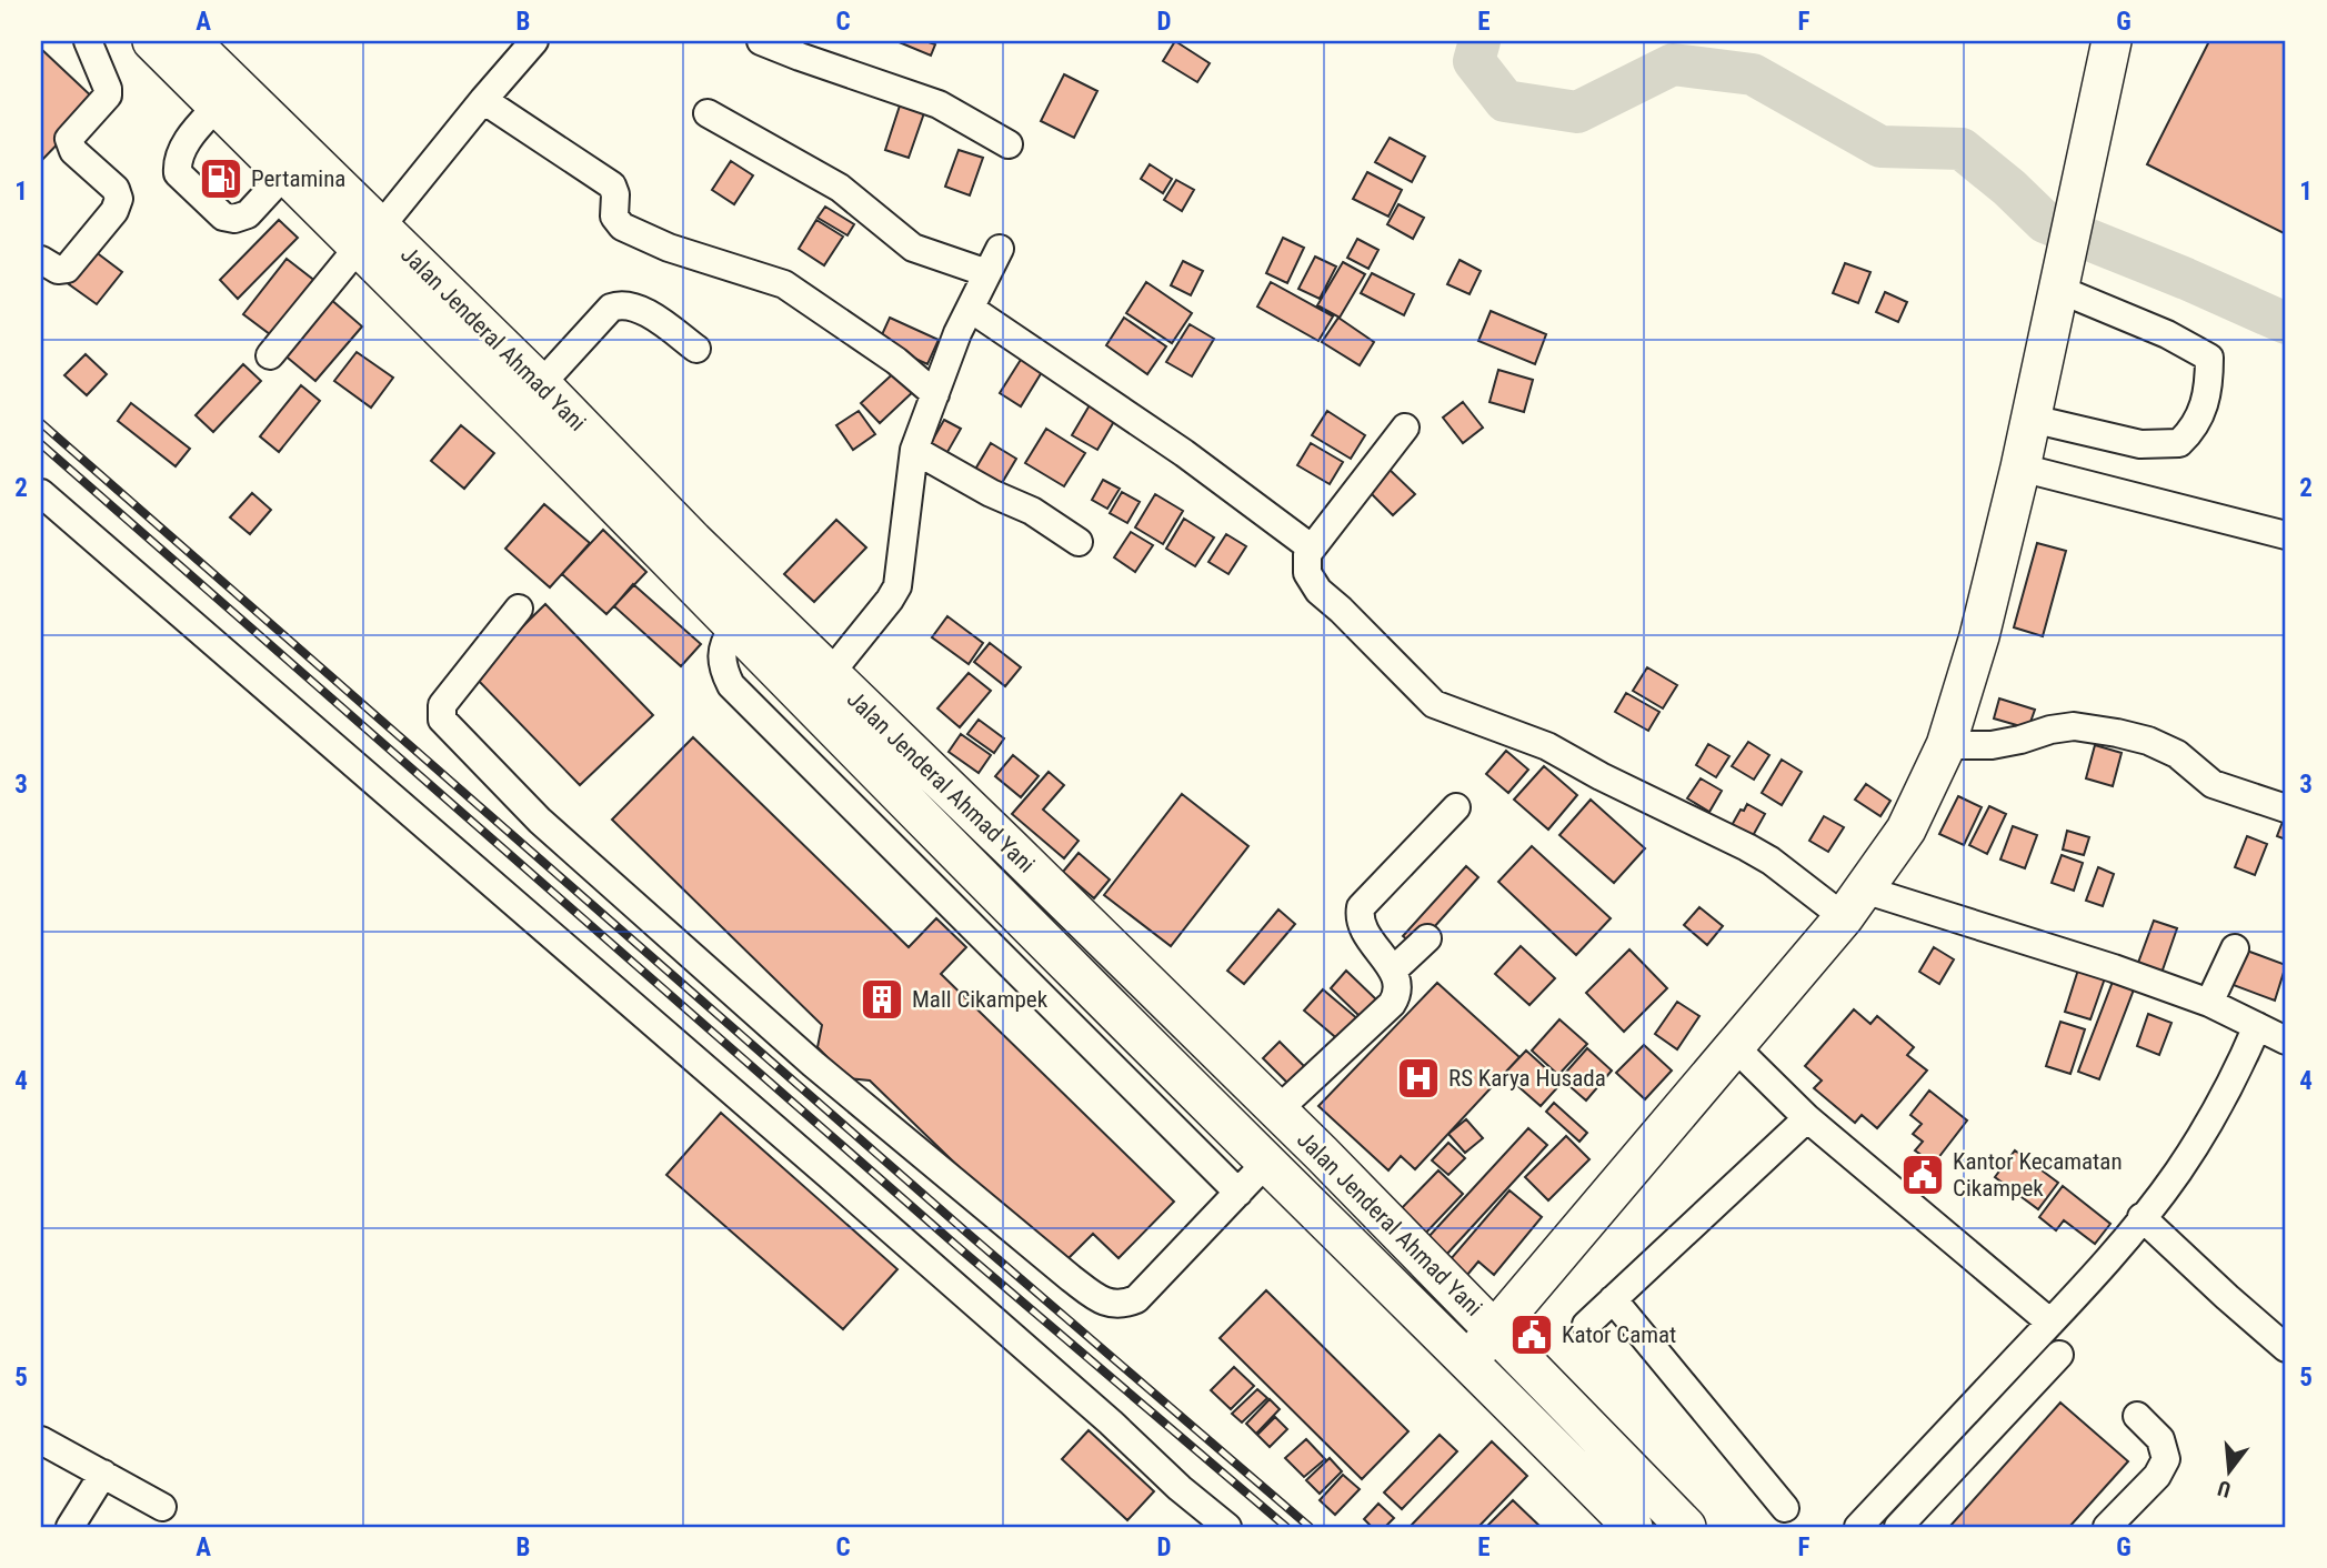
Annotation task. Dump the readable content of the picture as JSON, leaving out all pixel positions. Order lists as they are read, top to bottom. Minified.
{"streets":{"highway":["Jalan Jenderal Ahmad Yani"]},"places":{"fuel station":["Pertamina"],"building":["Mall Cikampek"],"hospital":["RS Karya Husada"],"public building":["Kantor Kecamatan Cikampek","Kator Camat"]},"north":"bottom","grid":{"columns":["A","B","C","D","E","F","G"],"rows":["1","2","3","4","5"]}}
